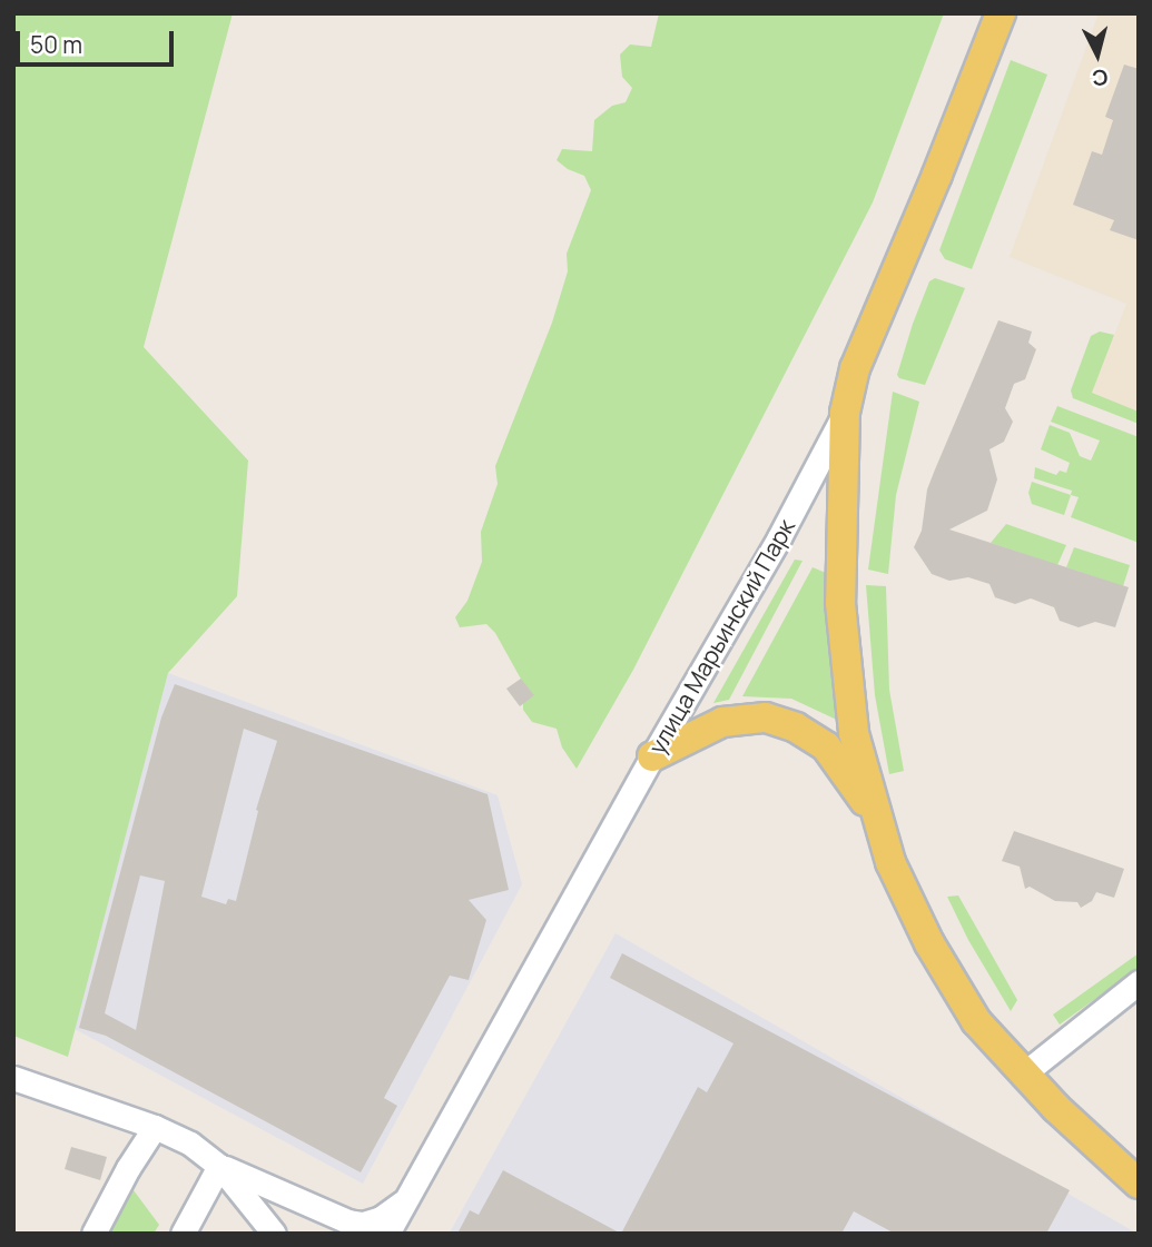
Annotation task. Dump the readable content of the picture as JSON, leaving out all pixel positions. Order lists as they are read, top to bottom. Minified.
{"streets":{"main road":["улица Марьинский Парк"]},"scale_bar":"50 m","north":"bottom"}
